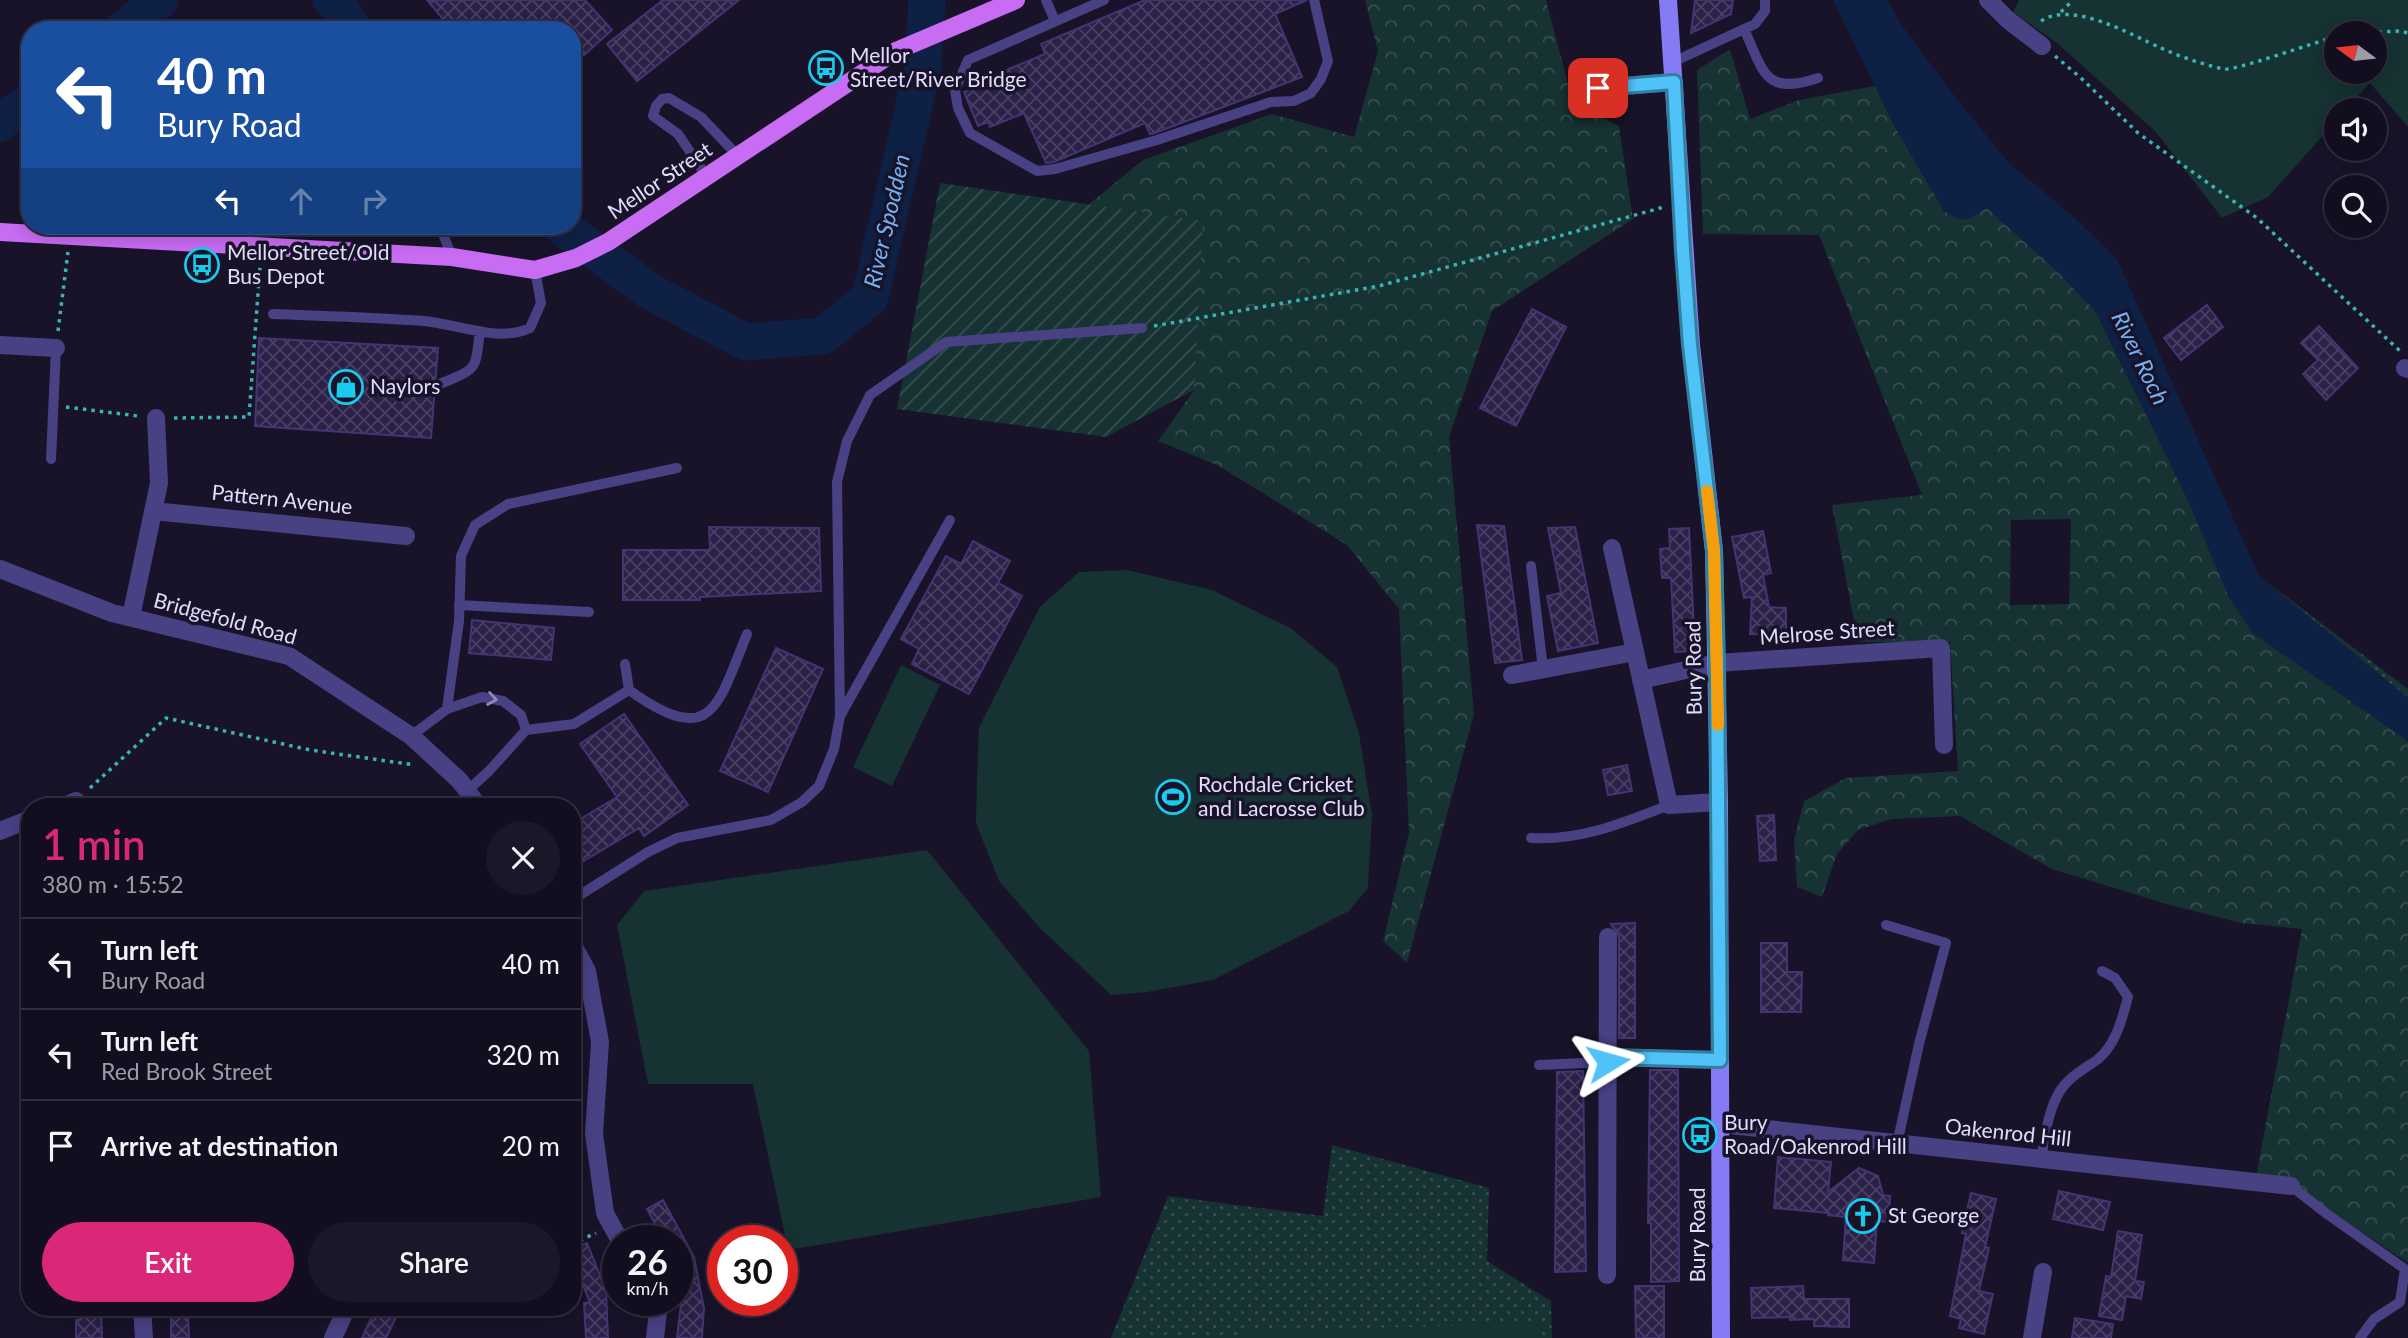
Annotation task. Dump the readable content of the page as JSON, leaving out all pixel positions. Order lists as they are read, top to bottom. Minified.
{"streets":{"main road":["Mellor Street","Bury Road"],"street":["Pattern Avenue","Bridgefold Road","Melrose Street","Oakenrod Hill"]},"crossings":[["Melrose Street","Bury Road"],["Bury Road","Oakenrod Hill"]],"water":["River Spodden","River Roch"],"places":{"bus stop":["Mellor Street/River Bridge","Mellor Street/Old Bus Depot","Bury Road/Oakenrod Hill"],"shop":["Naylors"],"sports":["Rochdale Cricket and Lacrosse Club"],"church":["St George"]},"north":"left","page":{"turn":["40 m","Bury Road"],"heading":["1 min","380 m · 15:52"],"list":[{"name":"Turn left","note":"Bury Road","value":"40 m"},{"name":"Turn left","note":"Red Brook Street","value":"320 m"},{"name":"Arrive at destination","value":"20 m"}],"buttons":["Exit","Share"],"speed":"26 km/h","limit":"30"}}
